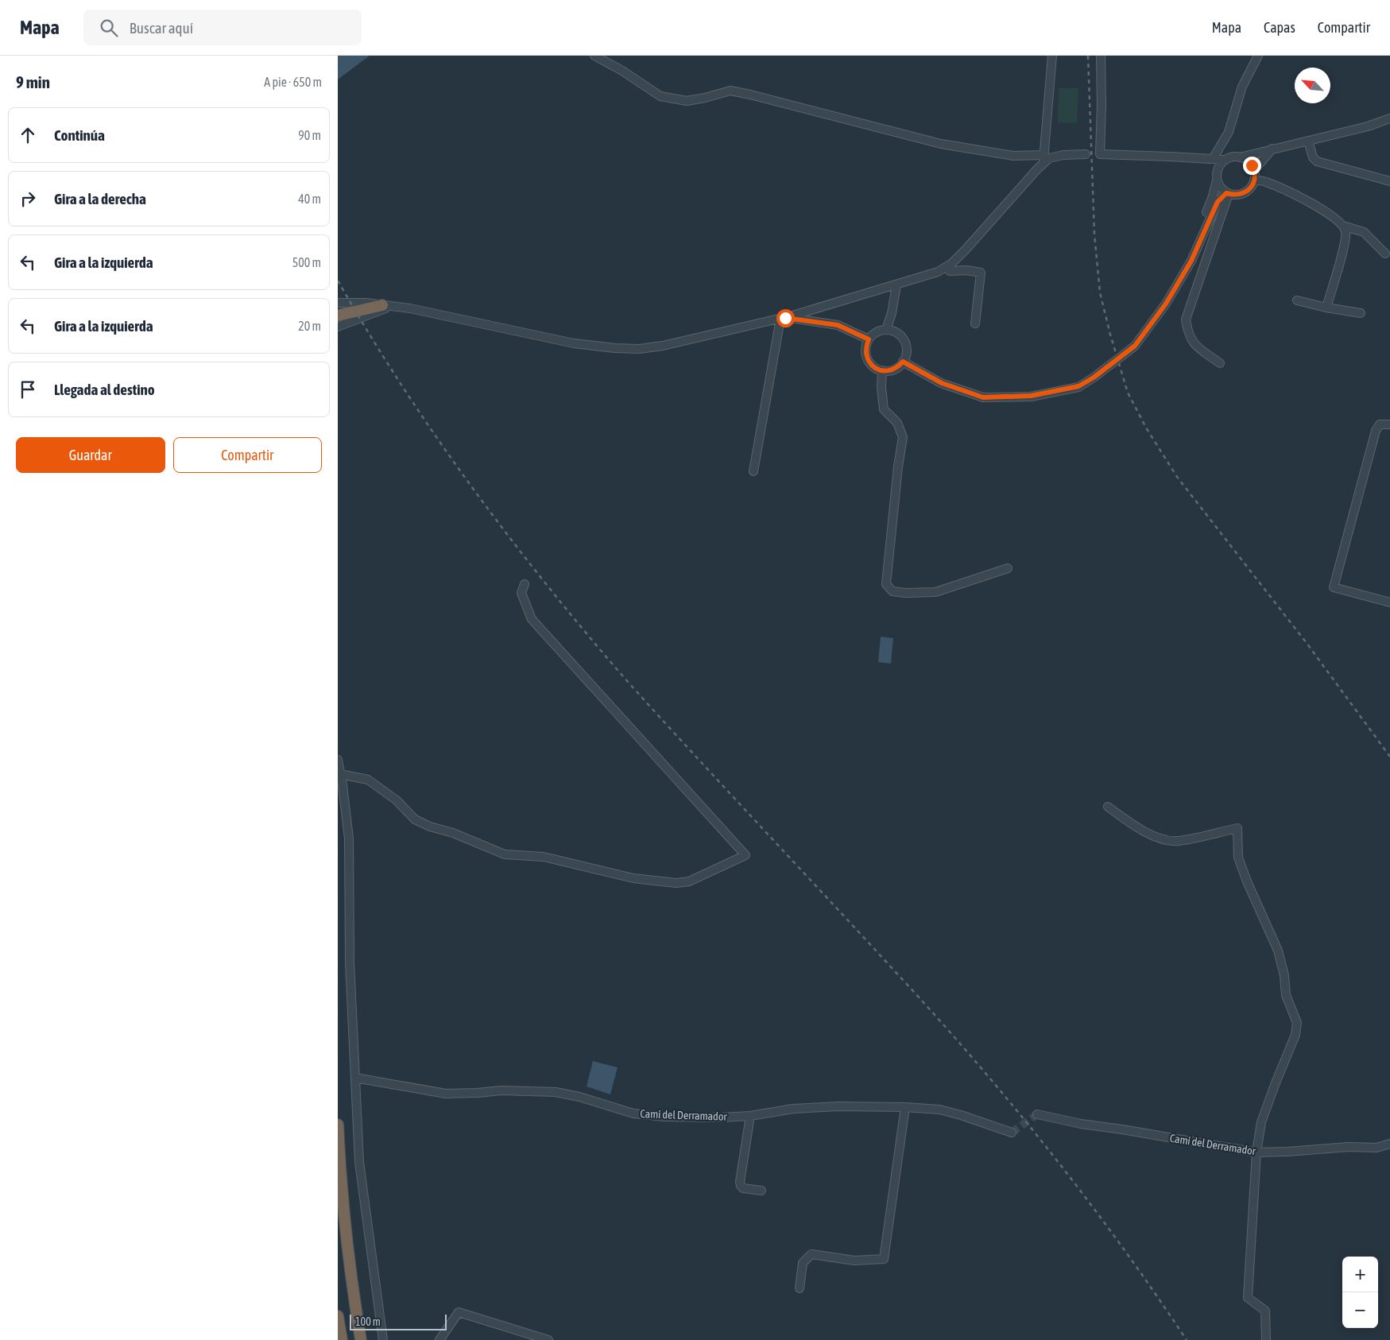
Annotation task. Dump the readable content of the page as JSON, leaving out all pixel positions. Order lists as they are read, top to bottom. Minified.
{"streets":{"street":["Camí del Derramador"]},"scale_bar":"100 m","north":"top left","page":{"header":"Mapa","search":"Buscar aquí","nav":["Mapa","Capas","Compartir"],"heading":["9 min","A pie · 650 m"],"list":[["Continúa","90 m"],["Gira a la derecha","40 m"],["Gira a la izquierda","500 m"],["Gira a la izquierda","20 m"],"Llegada al destino"],"buttons":["Guardar","Compartir"],"map_buttons":["+","−"],"scale":"100 m"}}
